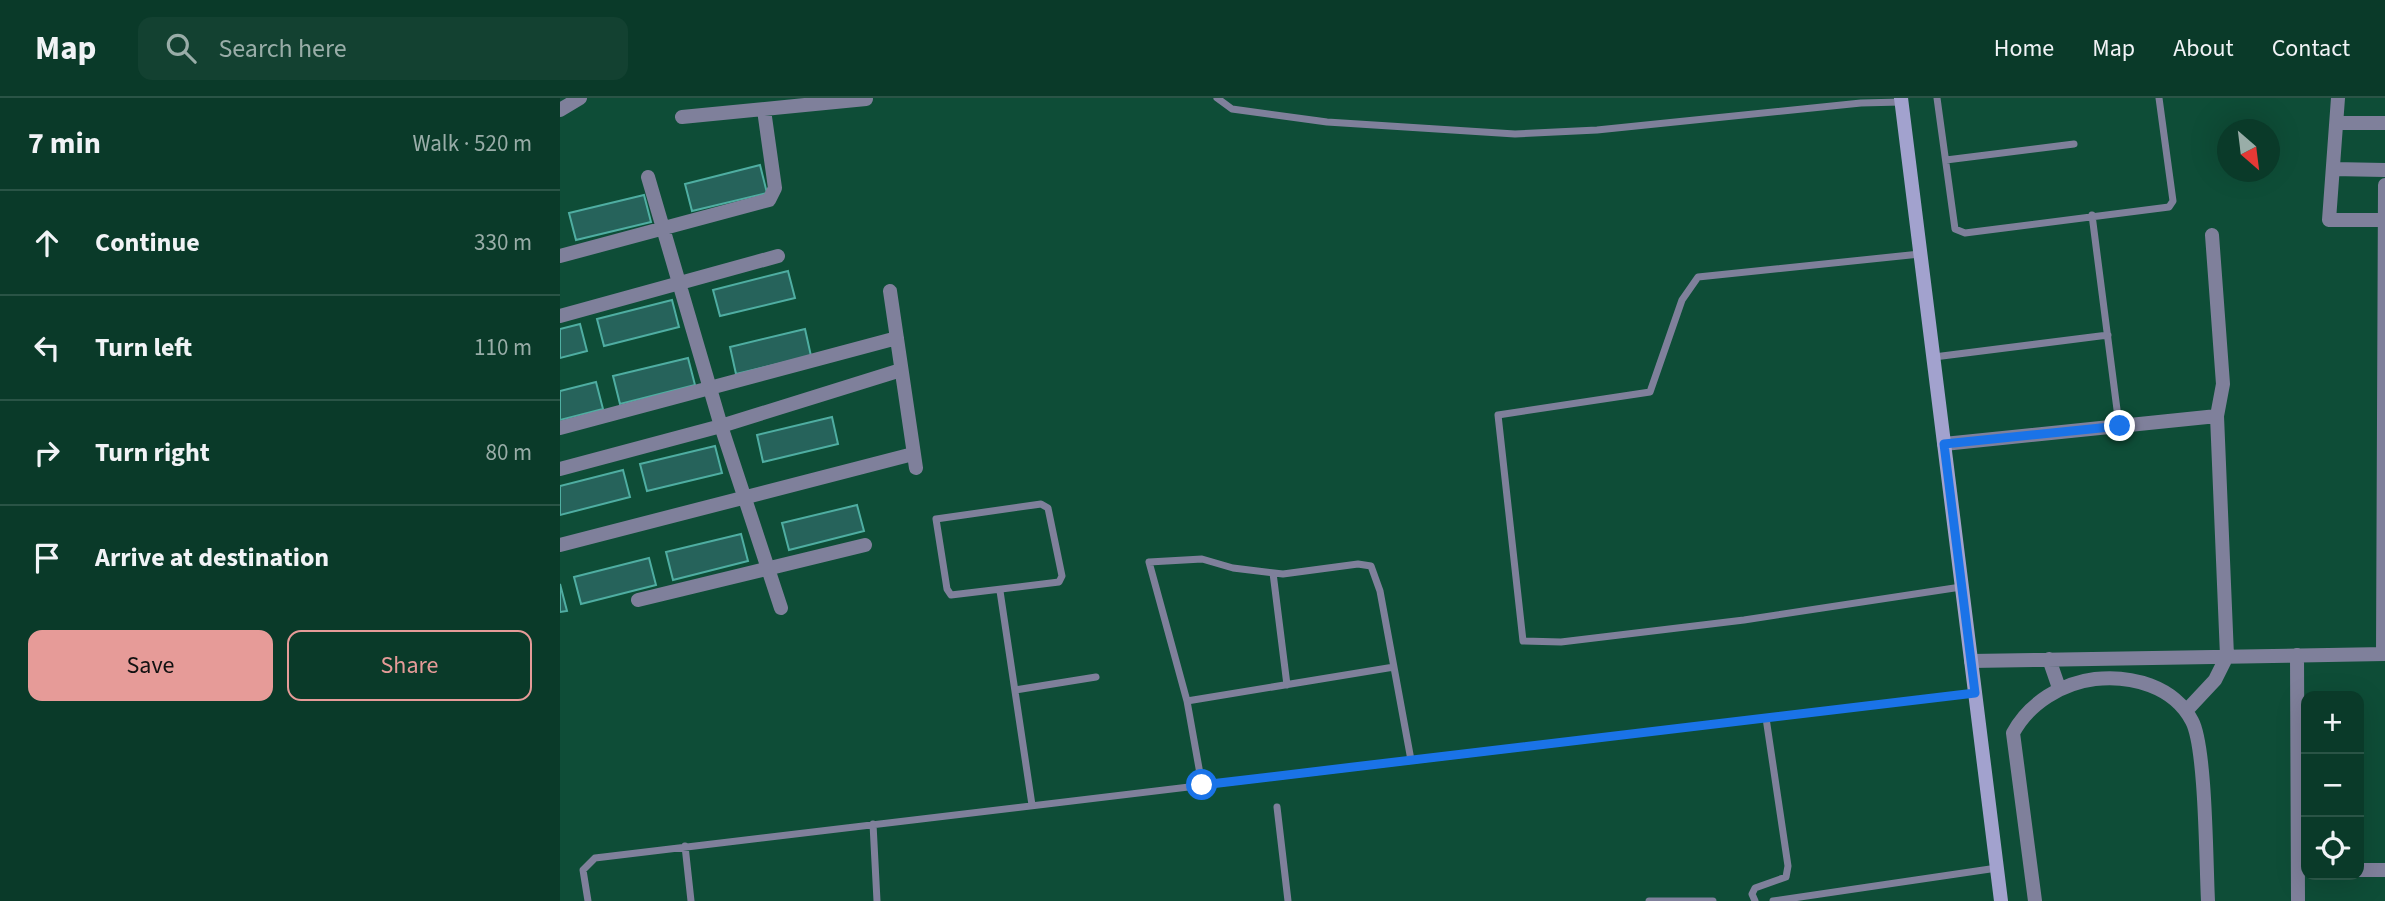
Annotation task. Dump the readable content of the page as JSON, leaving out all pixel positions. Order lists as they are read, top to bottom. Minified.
{"north":"bottom right","page":{"header":"Map","search":"Search here","nav":["Home","Map","About","Contact"],"heading":["7 min","Walk · 520 m"],"list":[["Continue","330 m"],["Turn left","110 m"],["Turn right","80 m"],"Arrive at destination"],"buttons":["Save","Share"],"map_buttons":["+","−"]}}
